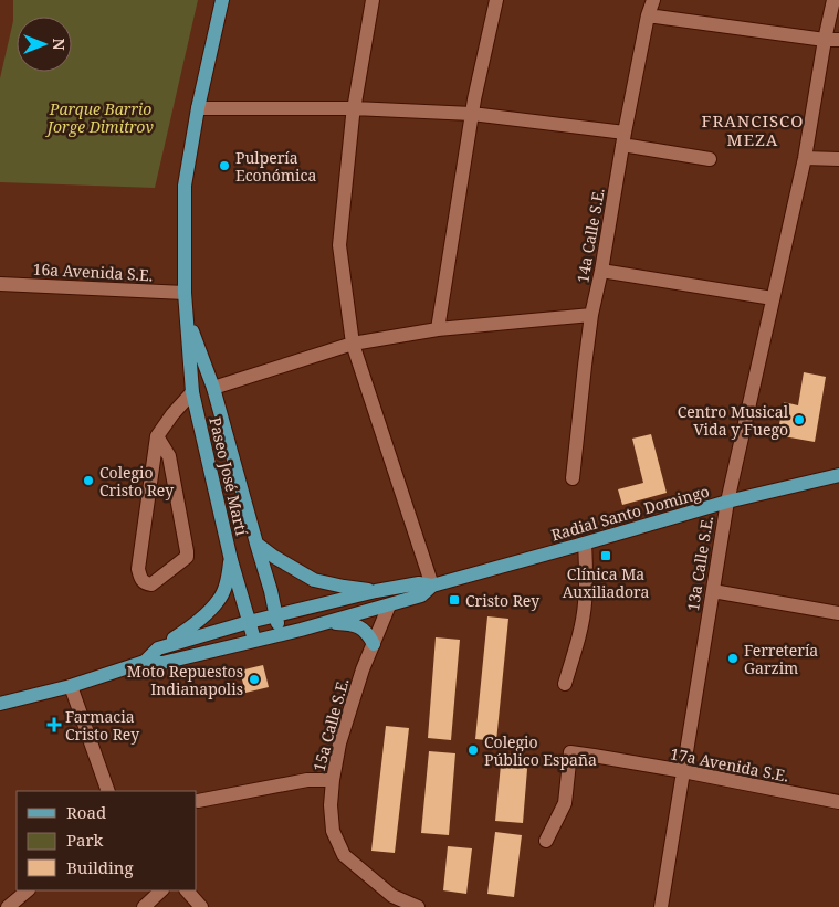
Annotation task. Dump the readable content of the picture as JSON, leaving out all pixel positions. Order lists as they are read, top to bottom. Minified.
{"streets":{"main road":["Paseo José Martí","Radial Santo Domingo"],"street":["14a Calle S.E.","16a Avenida S.E.","13a Calle S.E.","15a Calle S.E.","17a Avenida S.E."]},"crossings":[["16a Avenida S.E.","Paseo José Martí"],["Paseo José Martí","Radial Santo Domingo"],["Radial Santo Domingo","13a Calle S.E."],["Radial Santo Domingo","15a Calle S.E."],["13a Calle S.E.","17a Avenida S.E."]],"districts":["FRANCISCO MEZA"],"parks":["Parque Barrio Jorge Dimitrov"],"places":{"other":["Pulpería Económica","Centro Musical Vida y Fuego","Colegio Cristo Rey","Ferretería Garzim","Moto Repuestos Indianapolis","Colegio Público España"],"transit":["Clínica Ma Auxiliadora","Cristo Rey"],"health":["Farmacia Cristo Rey"]},"legend":["Road","Park","Building"],"north":"right"}
